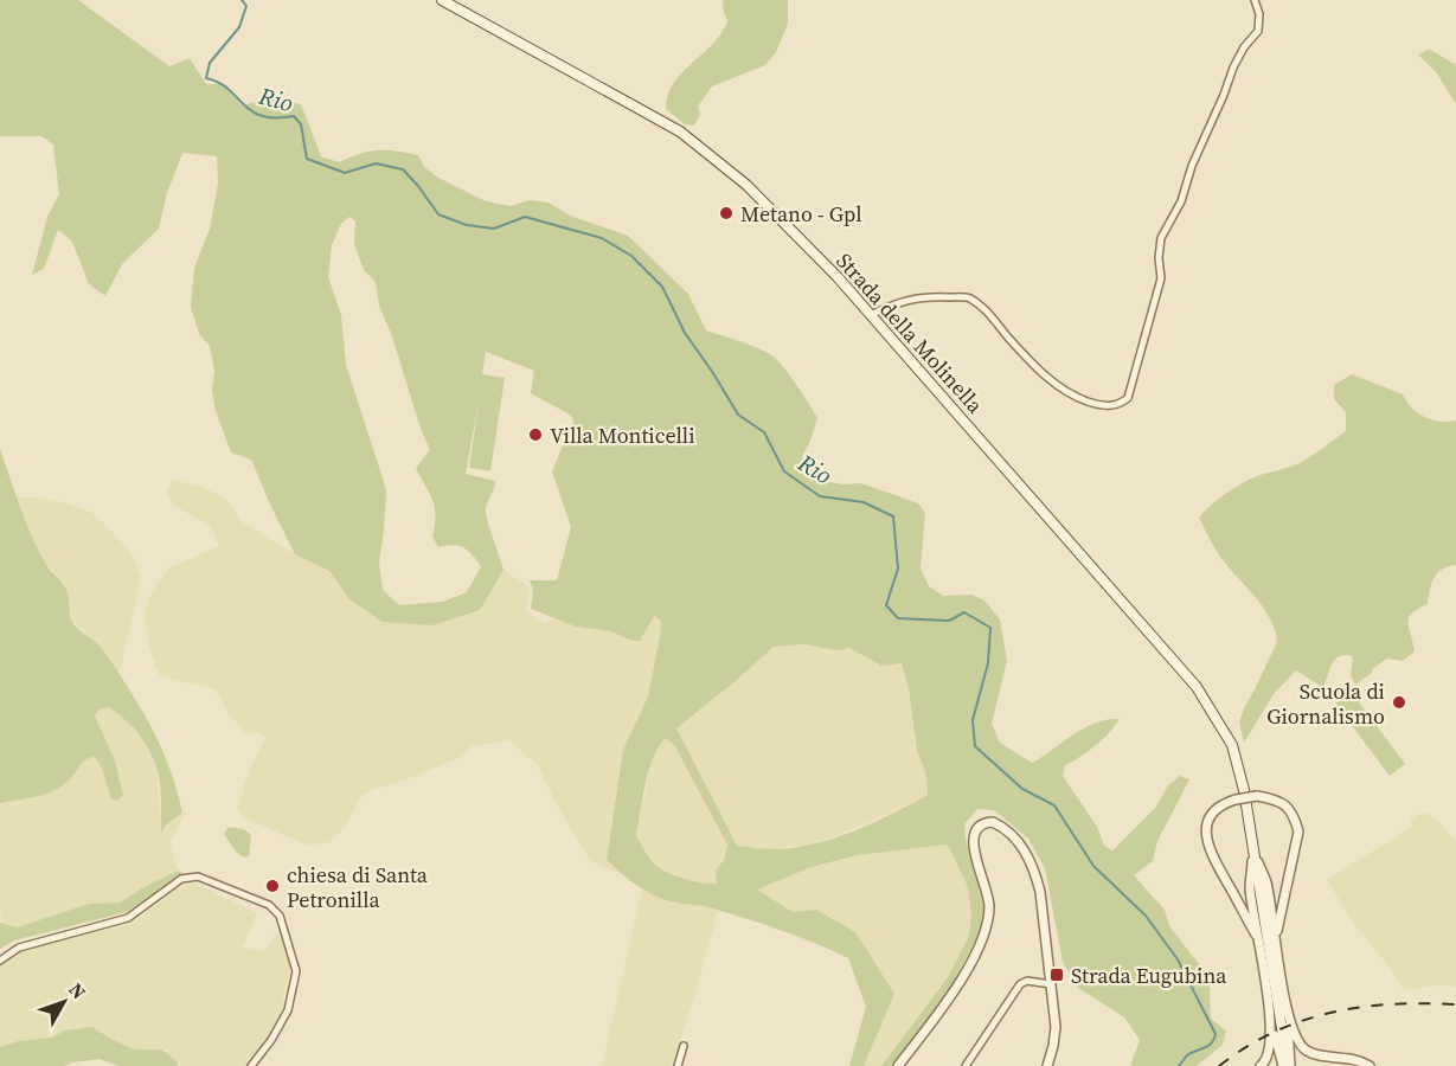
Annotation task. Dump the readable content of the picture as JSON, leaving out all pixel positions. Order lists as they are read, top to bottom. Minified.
{"streets":{"main road":["Strada della Molinella"]},"water":["Rio"],"places":{"other":["Metano - Gpl","Villa Monticelli","Scuola di Giornalismo","chiesa di Santa Petronilla"],"transit":["Strada Eugubina"]},"north":"top right"}
